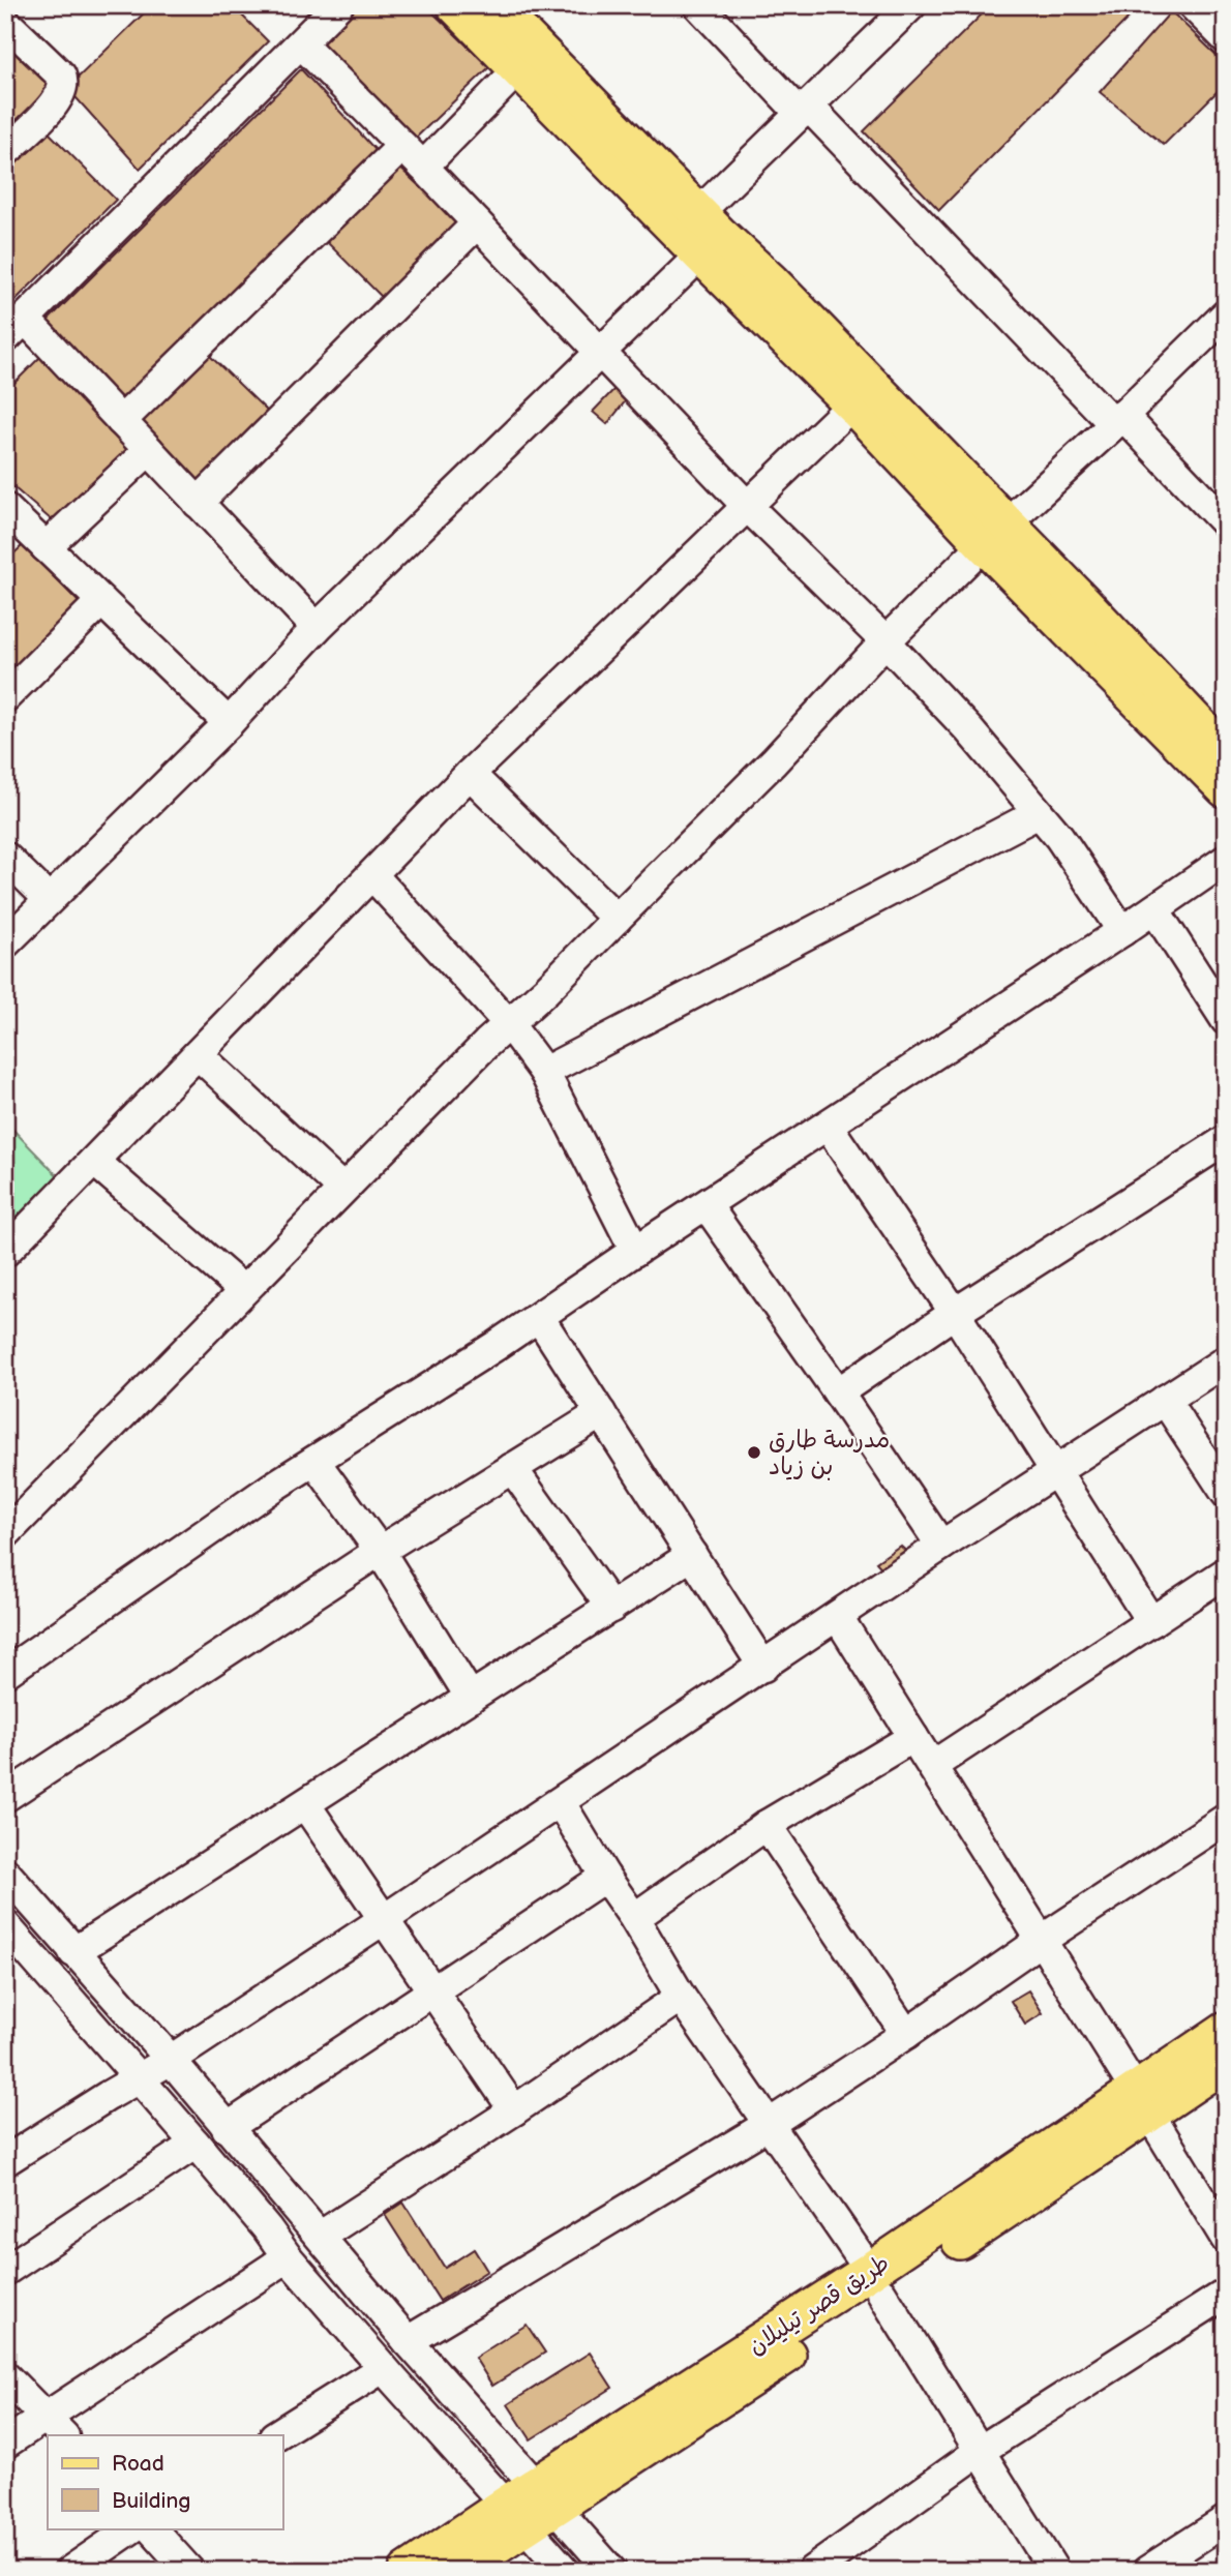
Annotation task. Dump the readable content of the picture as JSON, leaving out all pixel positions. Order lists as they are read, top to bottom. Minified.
{"streets":{"main road":["طريق قصر تيليلان"]},"places":["مدرسة طارق بن زياد"],"legend":["Road","Building"]}
